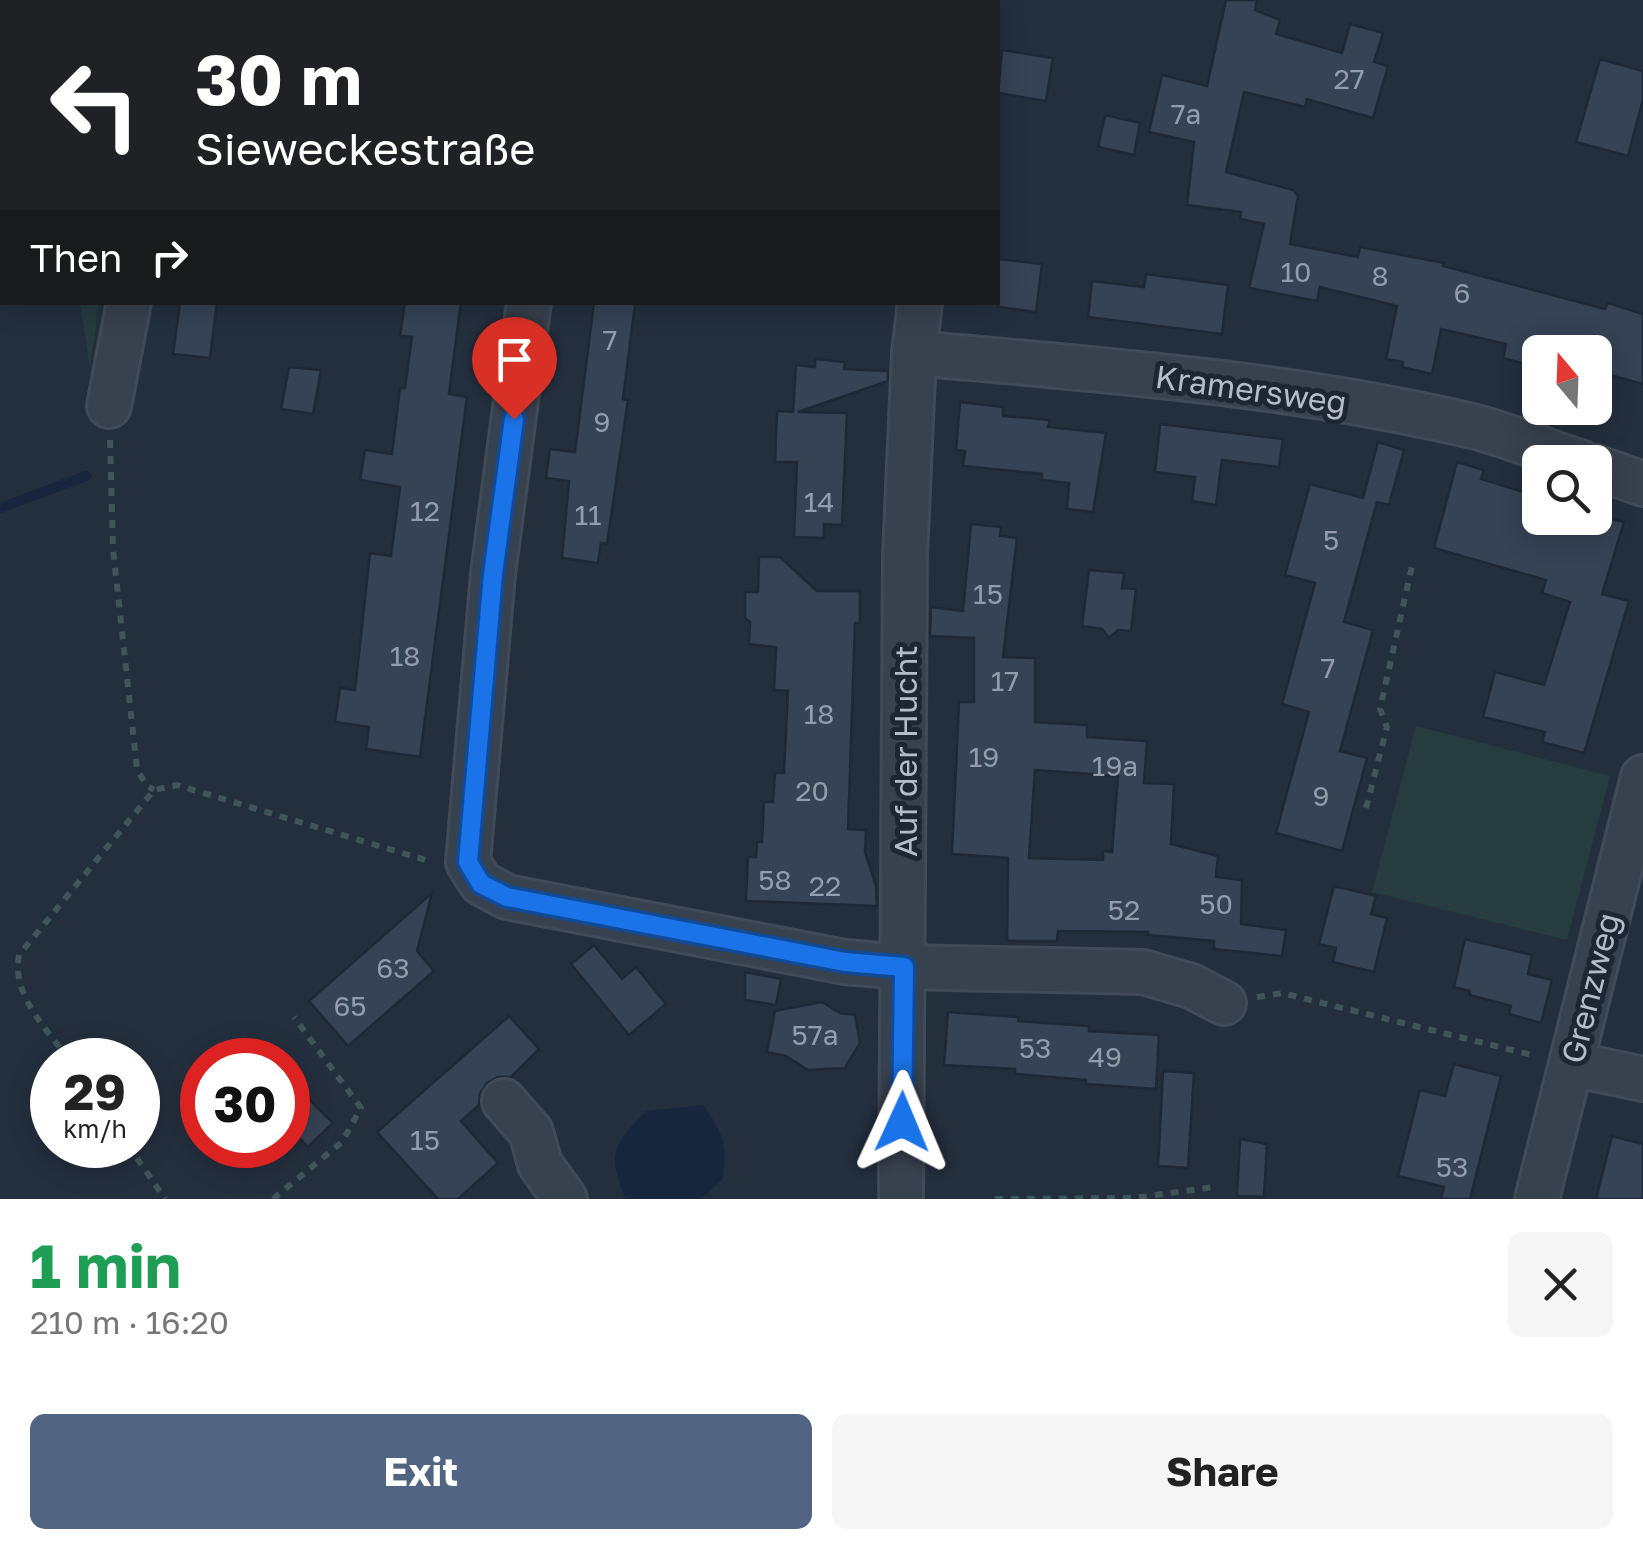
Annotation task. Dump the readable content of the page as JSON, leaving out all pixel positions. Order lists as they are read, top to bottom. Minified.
{"streets":{"street":["Kramersweg","Auf der Hucht","Grenzweg"]},"crossings":[["Kramersweg","Auf der Hucht"]],"house_numbers":["27","7a","10","8","6","7","9","14","12","11","5","15","18","7","17","18","19","19a","20","9","58","22","50","52","63","65","57a","53","49","15","53"],"north":"top","page":{"turn":["30 m","Sieweckestraße"],"then":"Then","speed":"29 km/h","limit":"30","heading":["1 min","210 m · 16:20"],"buttons":["Exit","Share"]}}
